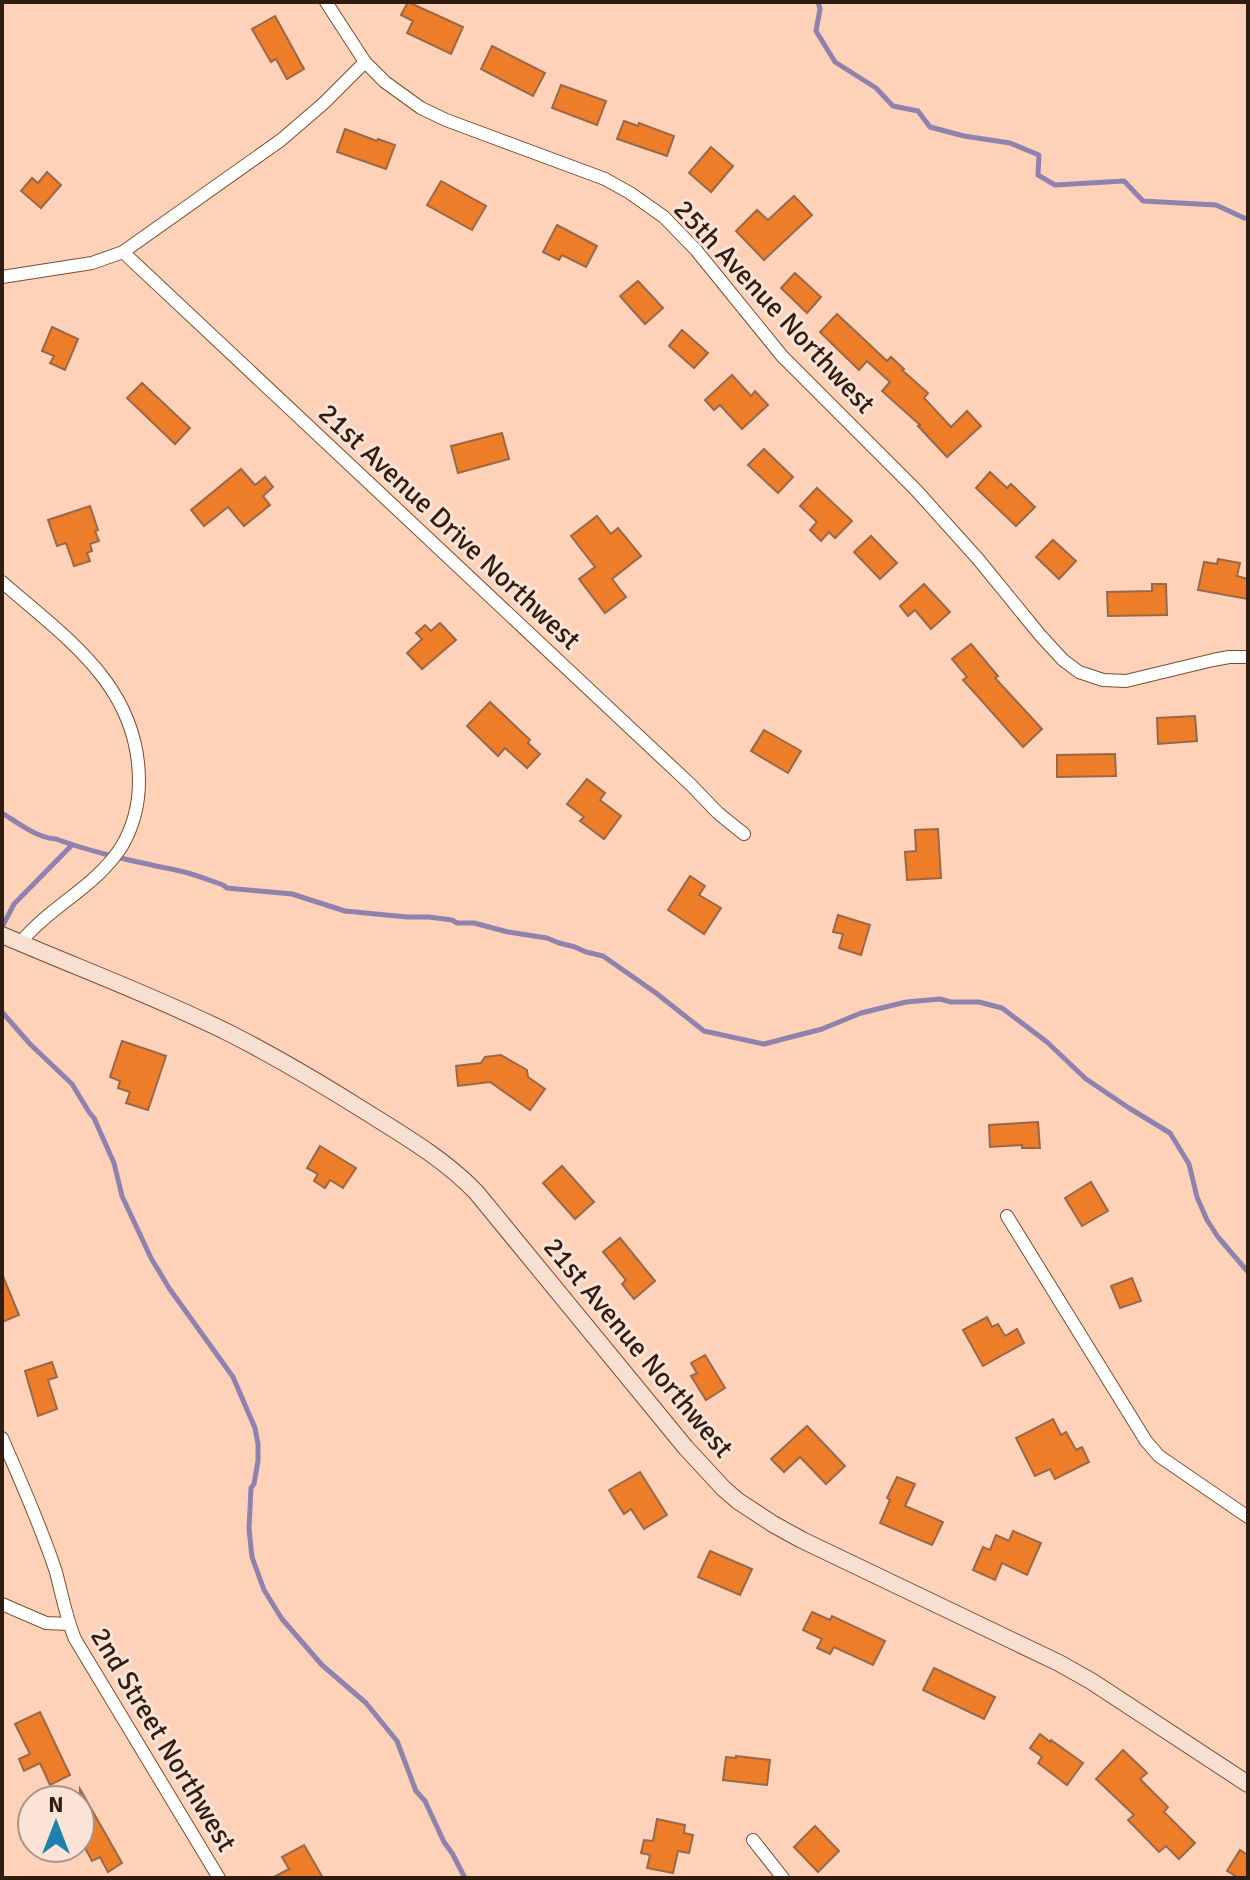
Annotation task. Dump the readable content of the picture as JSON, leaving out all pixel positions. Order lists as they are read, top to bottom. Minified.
{"streets":{"street":["25th Avenue Northwest","21st Avenue Drive Northwest","21st Avenue Northwest","2nd Street Northwest"]},"north":"top"}
